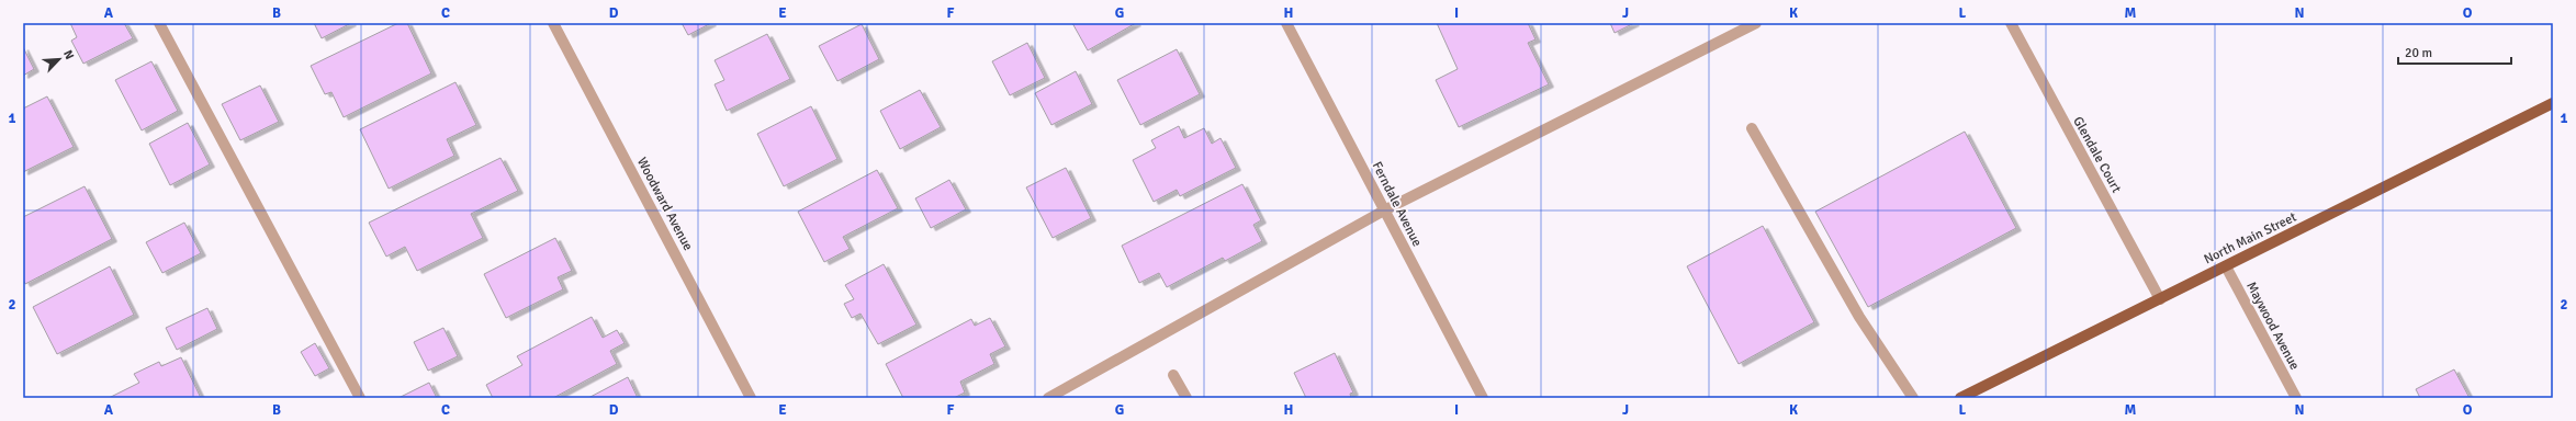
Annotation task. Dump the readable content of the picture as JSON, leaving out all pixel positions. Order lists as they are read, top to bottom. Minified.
{"streets":{"main road":["North Main Street"],"street":["Glendale Court","Woodward Avenue","Ferndale Avenue","Maywood Avenue"]},"crossings":[["Glendale Court","North Main Street"],["North Main Street","Maywood Avenue"]],"scale_bar":"20 m","north":"top right","grid":{"columns":["A","B","C","D","E","F","G","H","I","J","K","L","M","N","O"],"rows":["1","2"]}}
